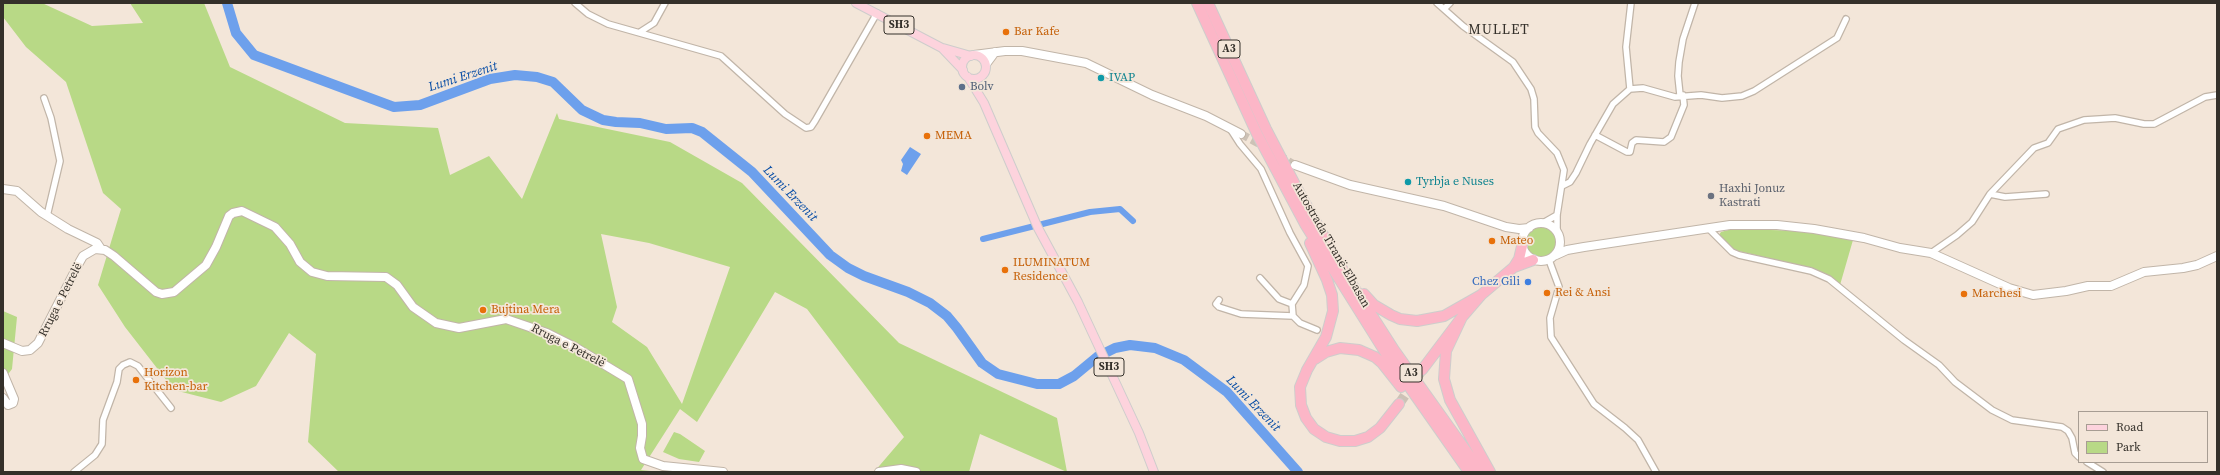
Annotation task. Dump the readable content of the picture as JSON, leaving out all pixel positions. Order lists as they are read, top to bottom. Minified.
{"streets":{"highway":["A3","Autostrada Tiranë-Elbasan"],"main road":["SH3","Rruga e Petrelë"]},"crossings":[["A3","Autostrada Tiranë-Elbasan"]],"districts":["MULLET"],"water":["Lumi Erzenit"],"places":["Bar Kafe","IVAP","Bolv","MEMA","Tyrbja e Nuses","Haxhi Jonuz Kastrati","Mateo","ILUMINATUM Residence","Chez Gili","Rei & Ansi","Marchesi","Bujtina Mera","Horizon Kitchen-bar"],"legend":["Road","Park"]}
